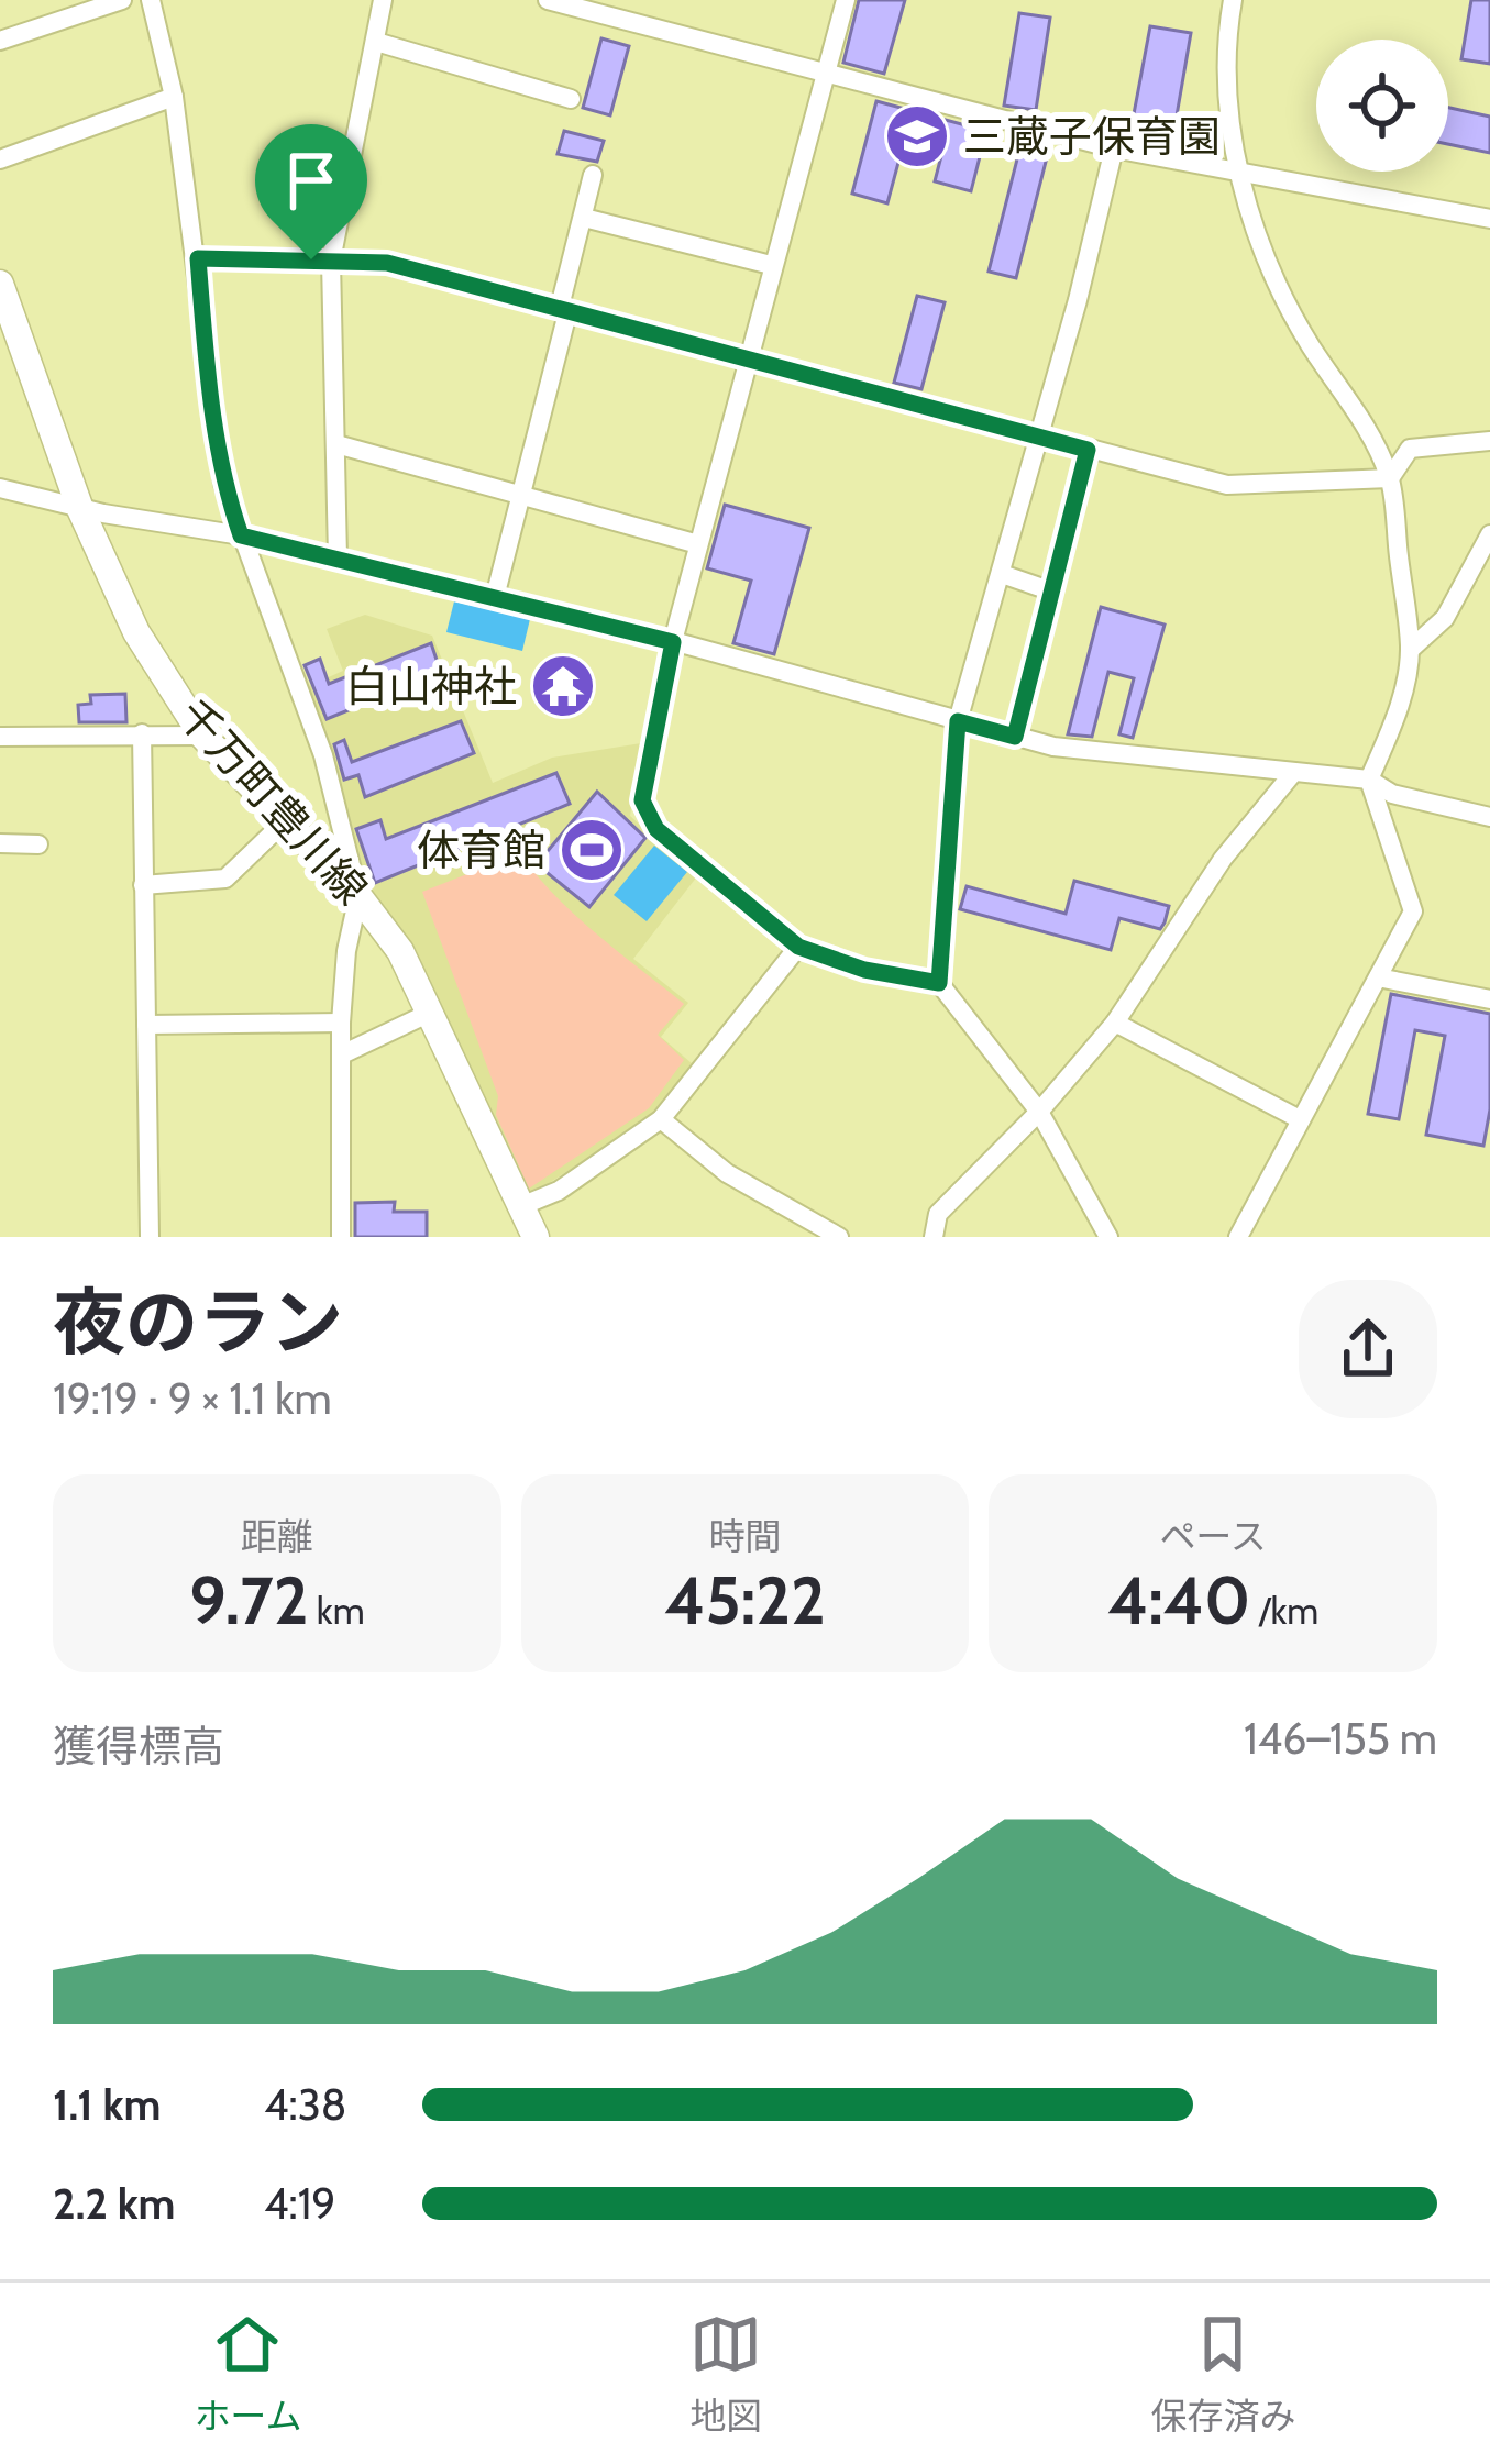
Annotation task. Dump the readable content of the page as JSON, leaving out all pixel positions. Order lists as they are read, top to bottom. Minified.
{"streets":{"main road":["千万町豊川線"]},"places":{"school or university":["三蔵子保育園"],"temple":["白山神社"],"sports":["体育館"]},"page":{"heading":["夜のラン","19:19 · 9 × 1.1 km"],"stats":[["距離","9.72 km"],["時間","45:22"],["ペース","4:40 /km"]],"chart":["獲得標高","146–155 m"],"list":[{"name":"1.1 km","note":"4:38"},{"name":"2.2 km","note":"4:19"}],"tabs":["ホーム","地図","保存済み"]}}
